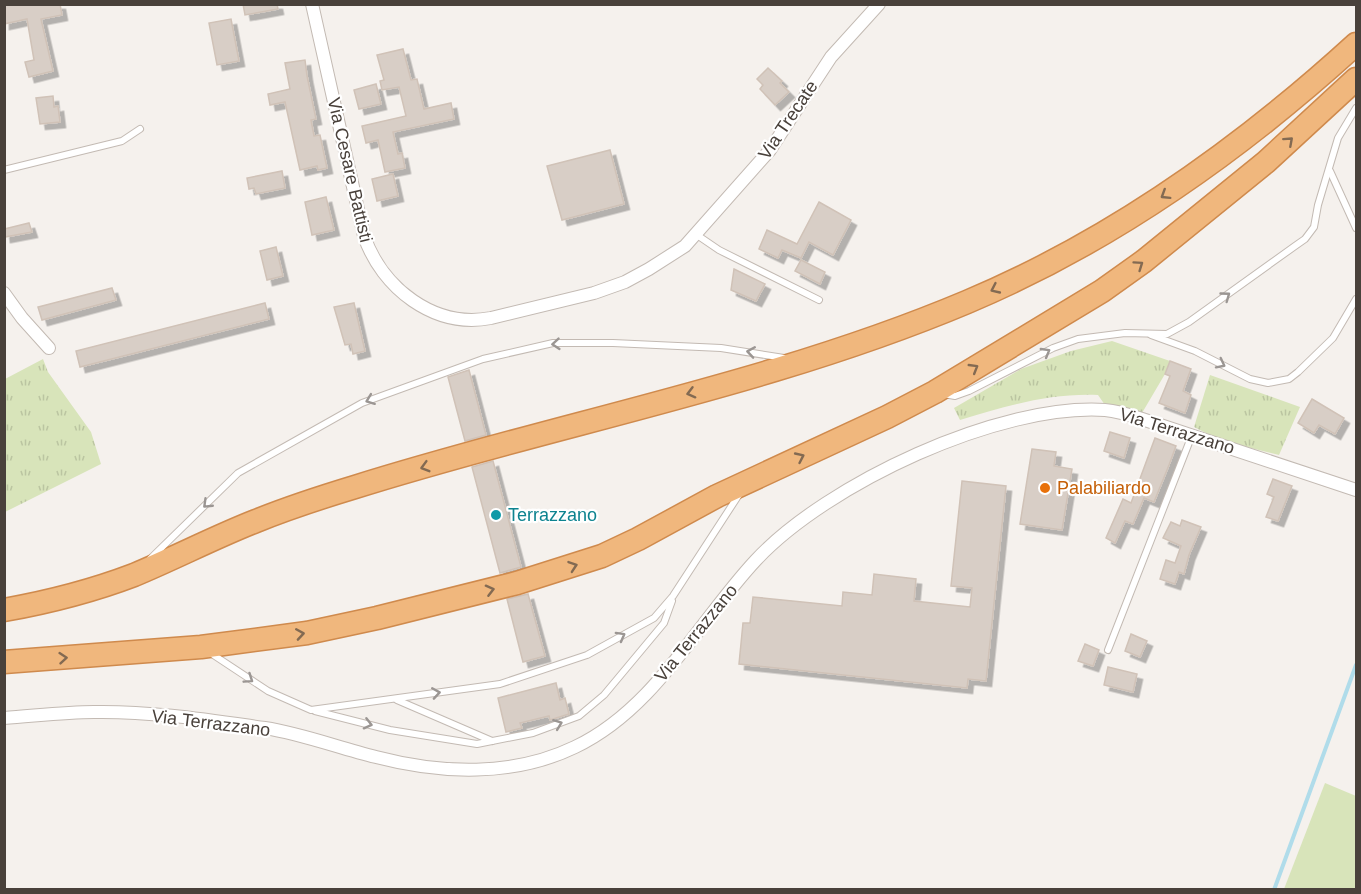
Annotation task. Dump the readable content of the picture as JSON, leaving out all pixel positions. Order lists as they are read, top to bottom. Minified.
{"streets":{"street":["Via Trecate","Via Cesare Battisti","Via Terrazzano"]},"crossings":[["Via Trecate","Via Cesare Battisti"]],"places":["Palabiliardo","Terrazzano"]}
